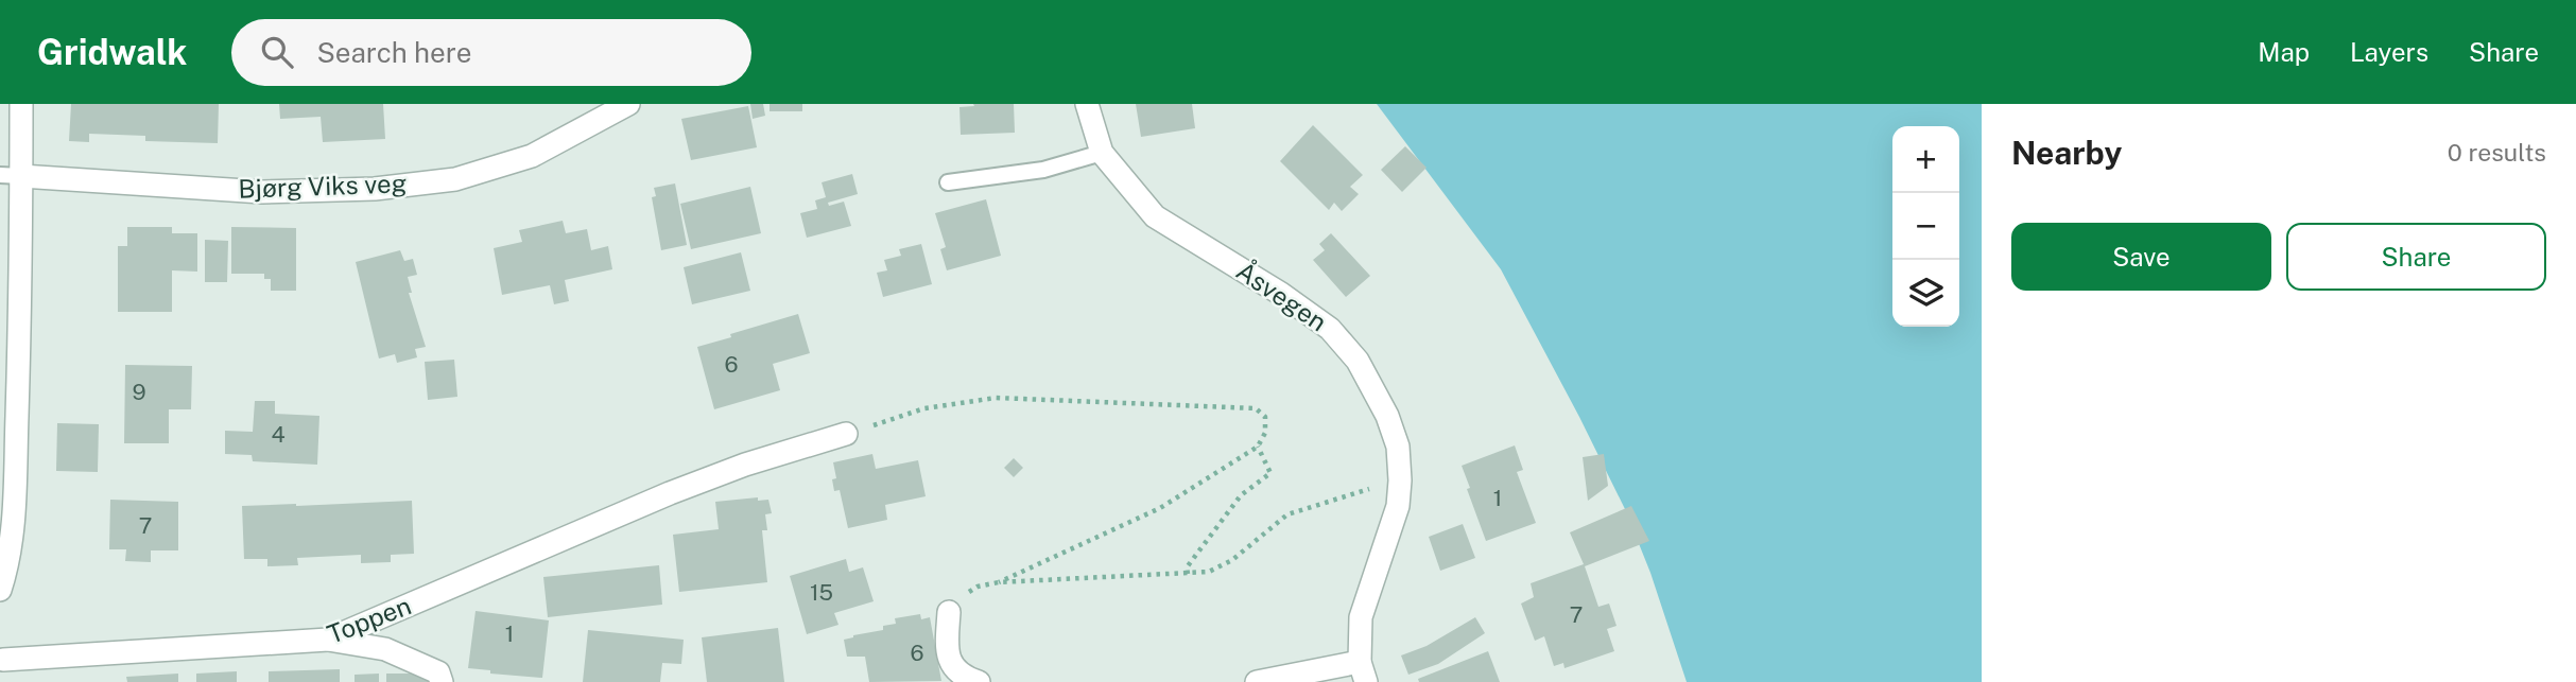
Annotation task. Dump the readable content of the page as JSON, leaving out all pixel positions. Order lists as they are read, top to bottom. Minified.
{"streets":{"street":["Bjørg Viks veg","Åsvegen","Toppen"]},"house_numbers":["6","9","4","1","7","15","7","1","6"],"page":{"header":"Gridwalk","search":"Search here","nav":["Map","Layers","Share"],"heading":["Nearby","0 results"],"map_buttons":["+","−"],"buttons":["Save","Share"]}}
